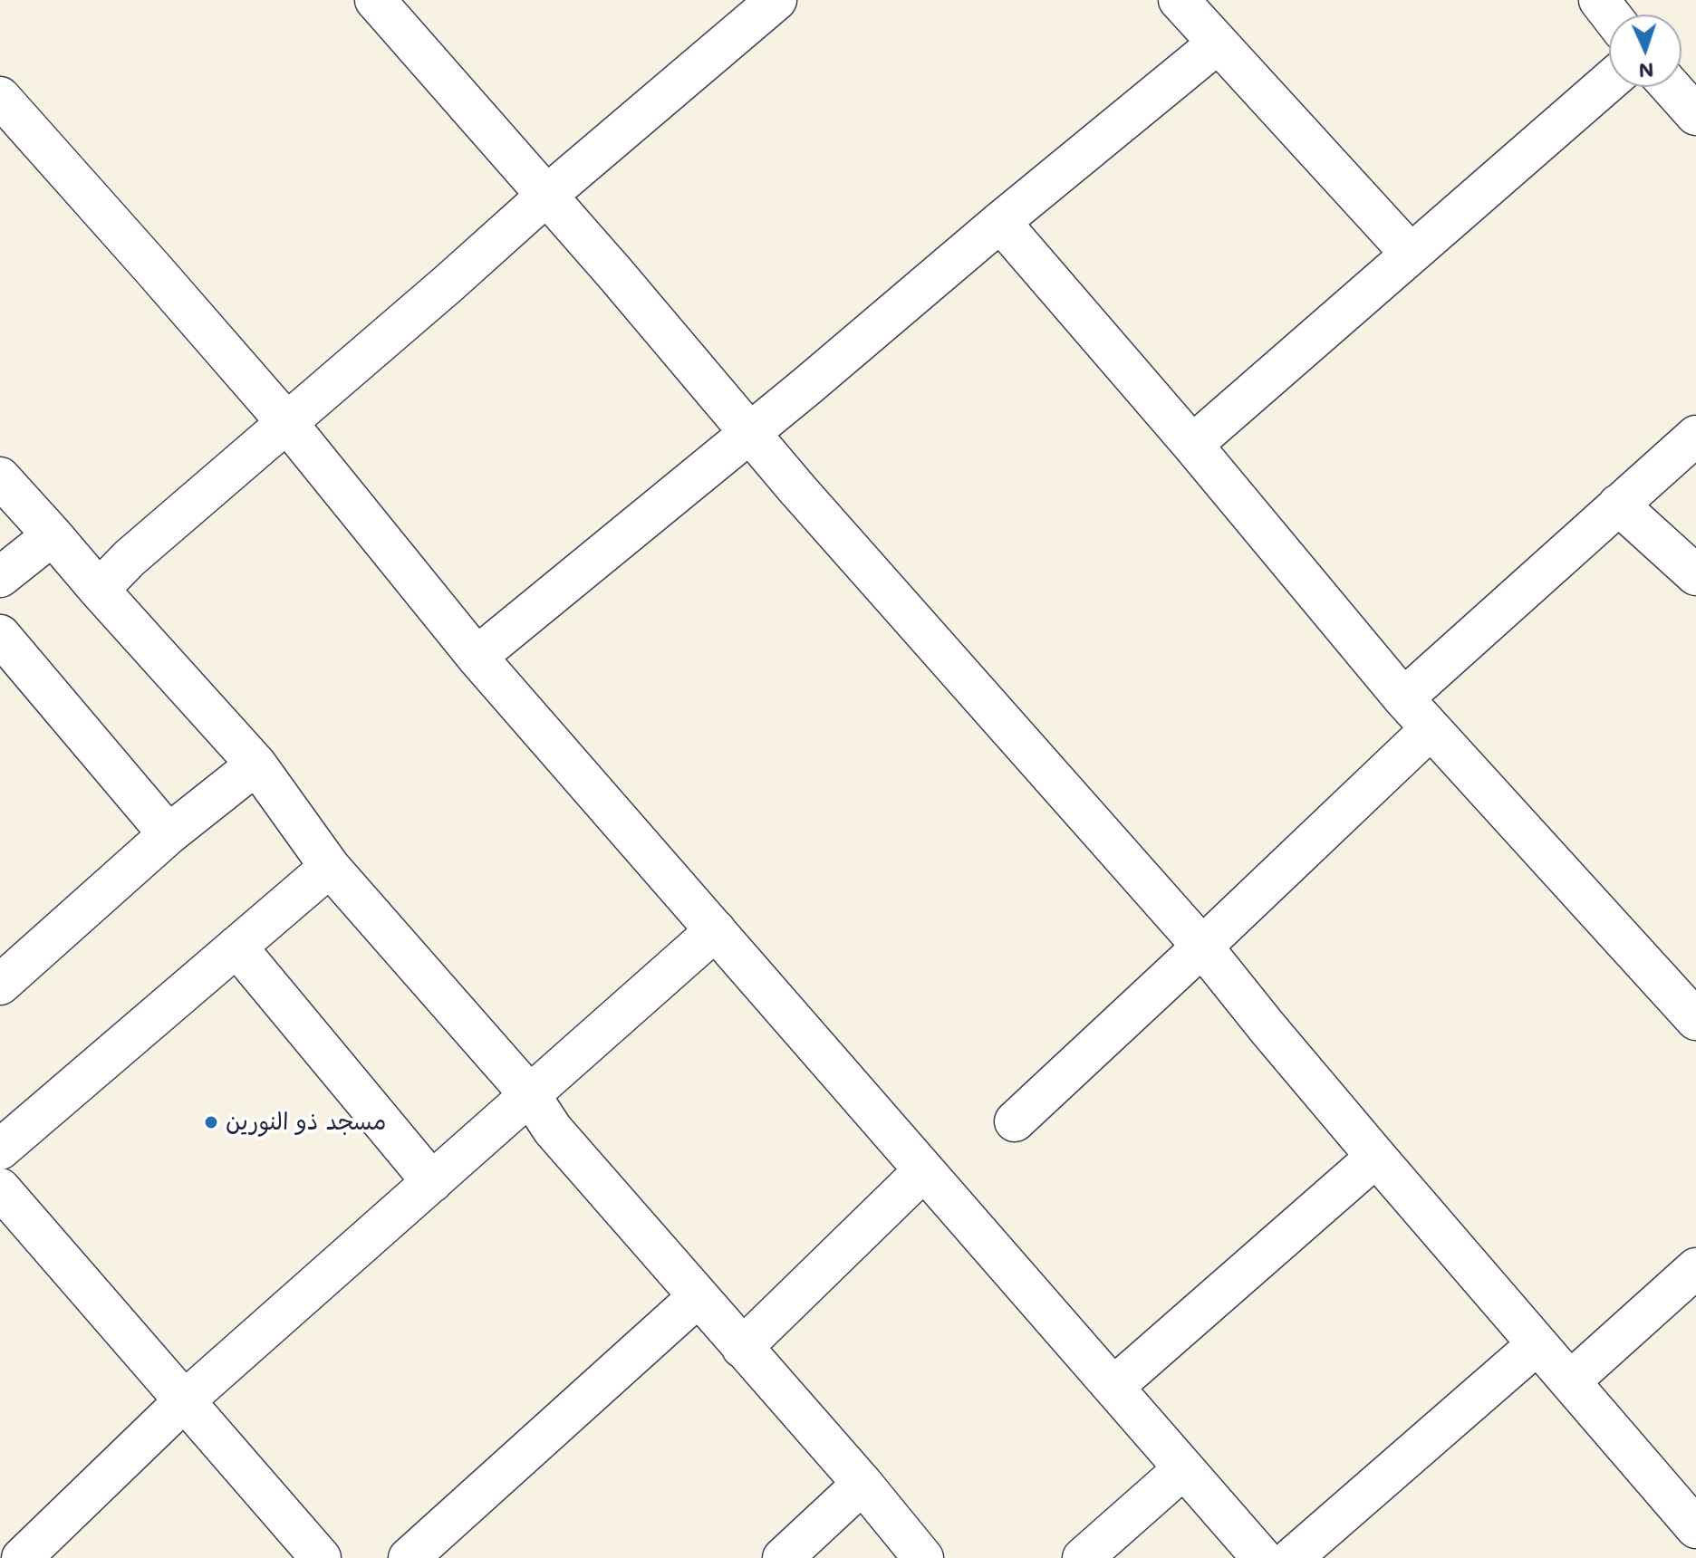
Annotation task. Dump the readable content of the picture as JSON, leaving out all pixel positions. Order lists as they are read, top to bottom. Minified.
{"places":["مسجد ذو النورين"],"north":"bottom"}
